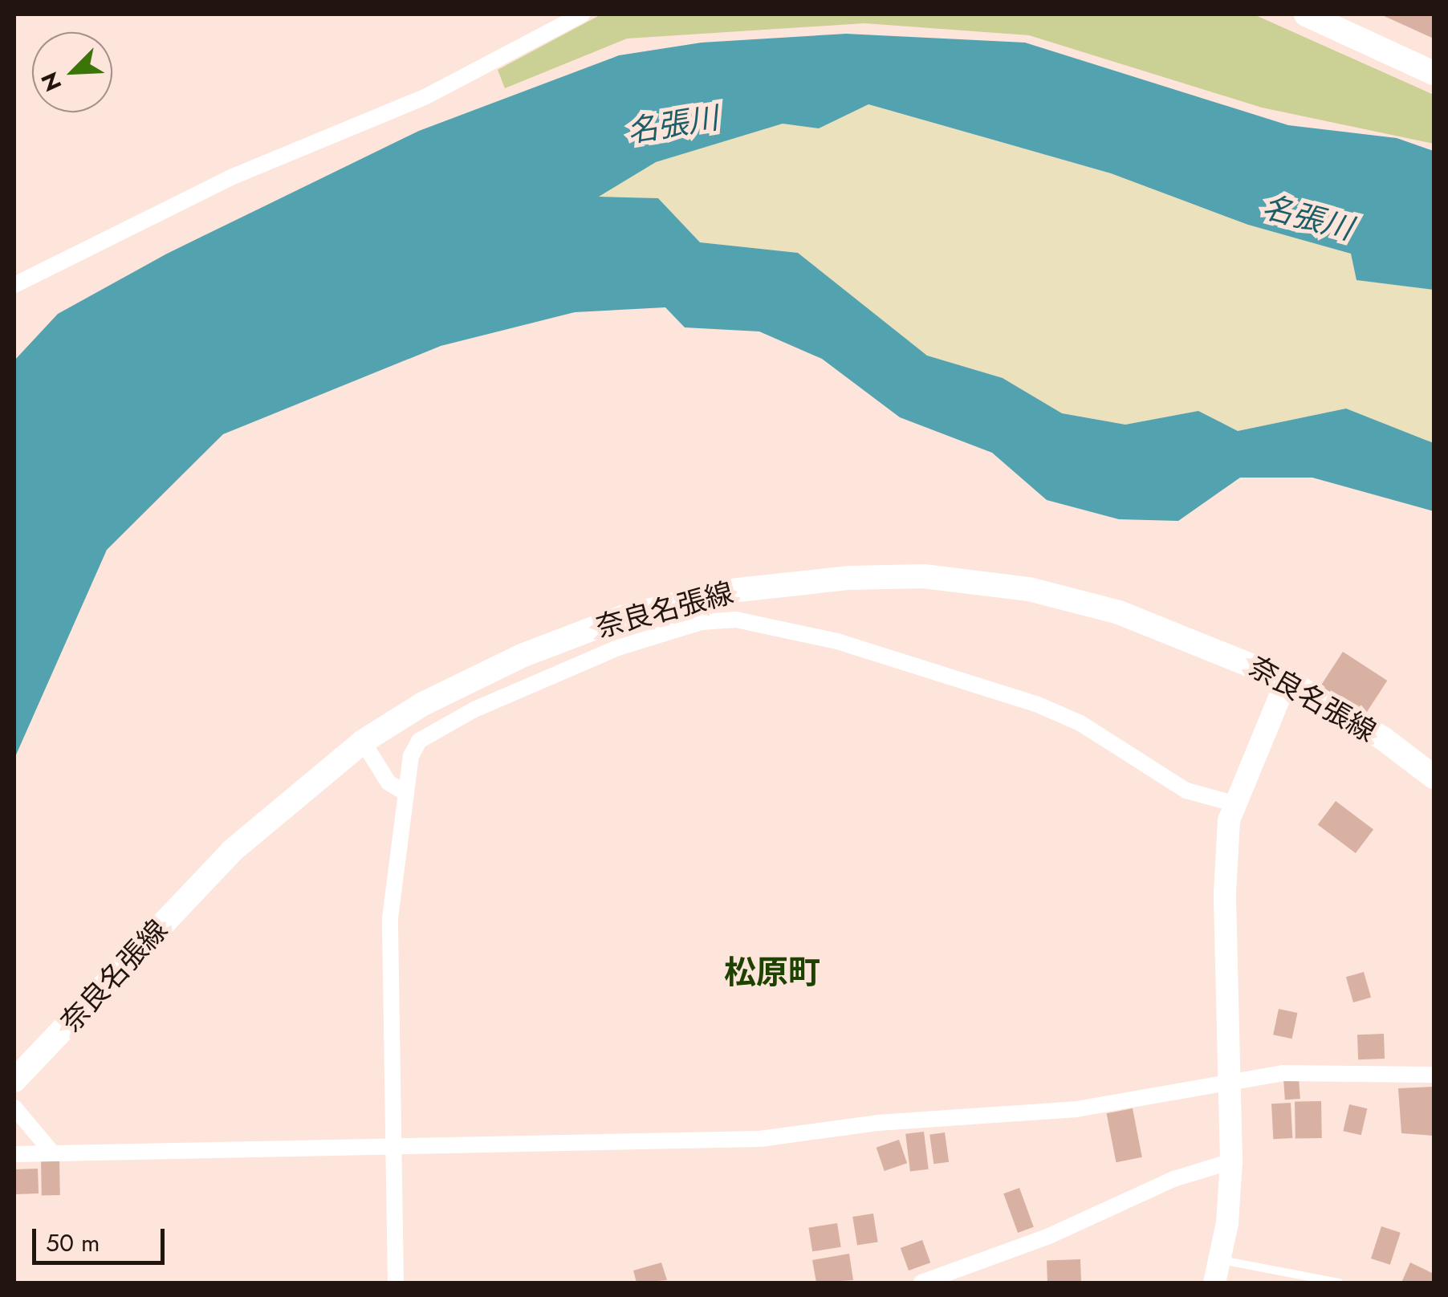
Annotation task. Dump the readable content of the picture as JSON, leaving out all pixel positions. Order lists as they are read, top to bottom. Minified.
{"streets":{"main road":["奈良名張線"]},"districts":["松原町"],"water":["名張川"],"scale_bar":"50 m","north":"bottom left"}
